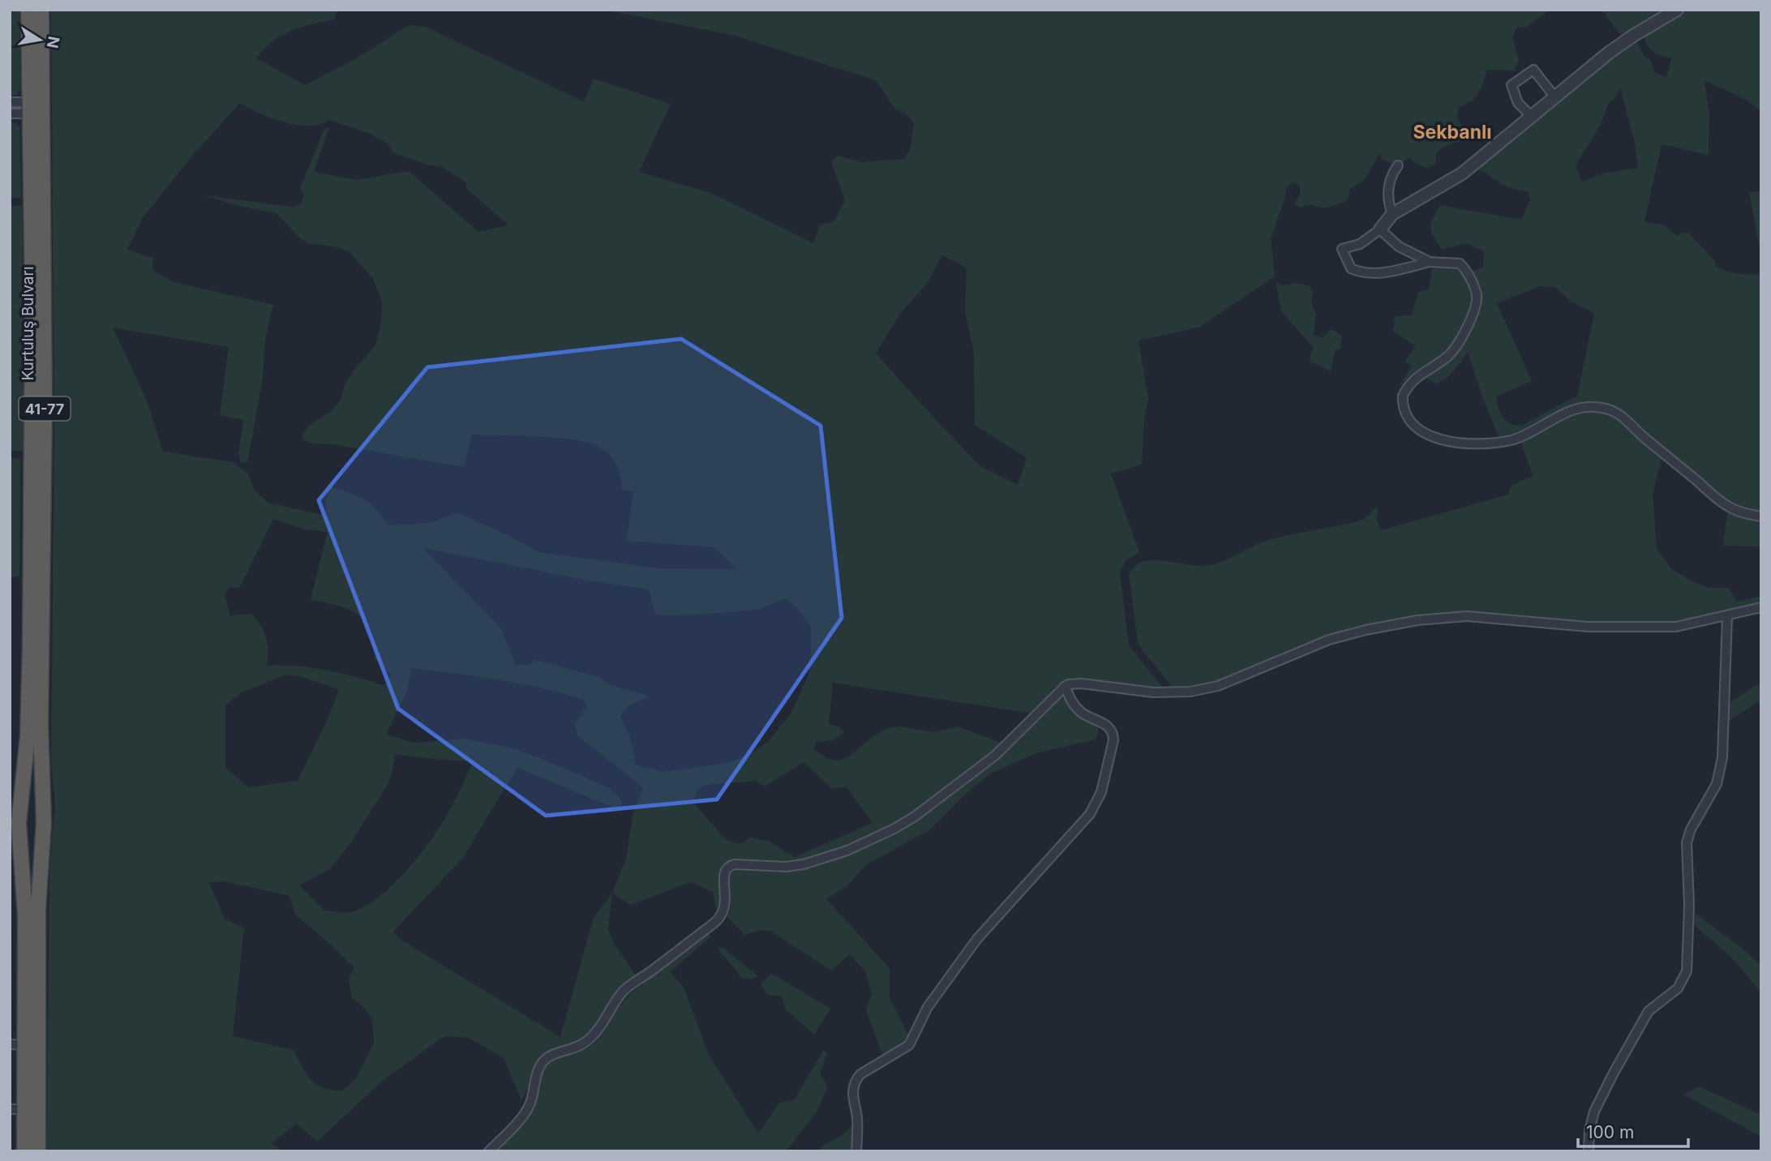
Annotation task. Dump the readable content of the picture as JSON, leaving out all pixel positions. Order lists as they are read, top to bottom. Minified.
{"streets":{"highway":["Kurtuluş Bulvarı","41-77"]},"districts":["Sekbanlı"],"scale_bar":"100 m","north":"right"}
